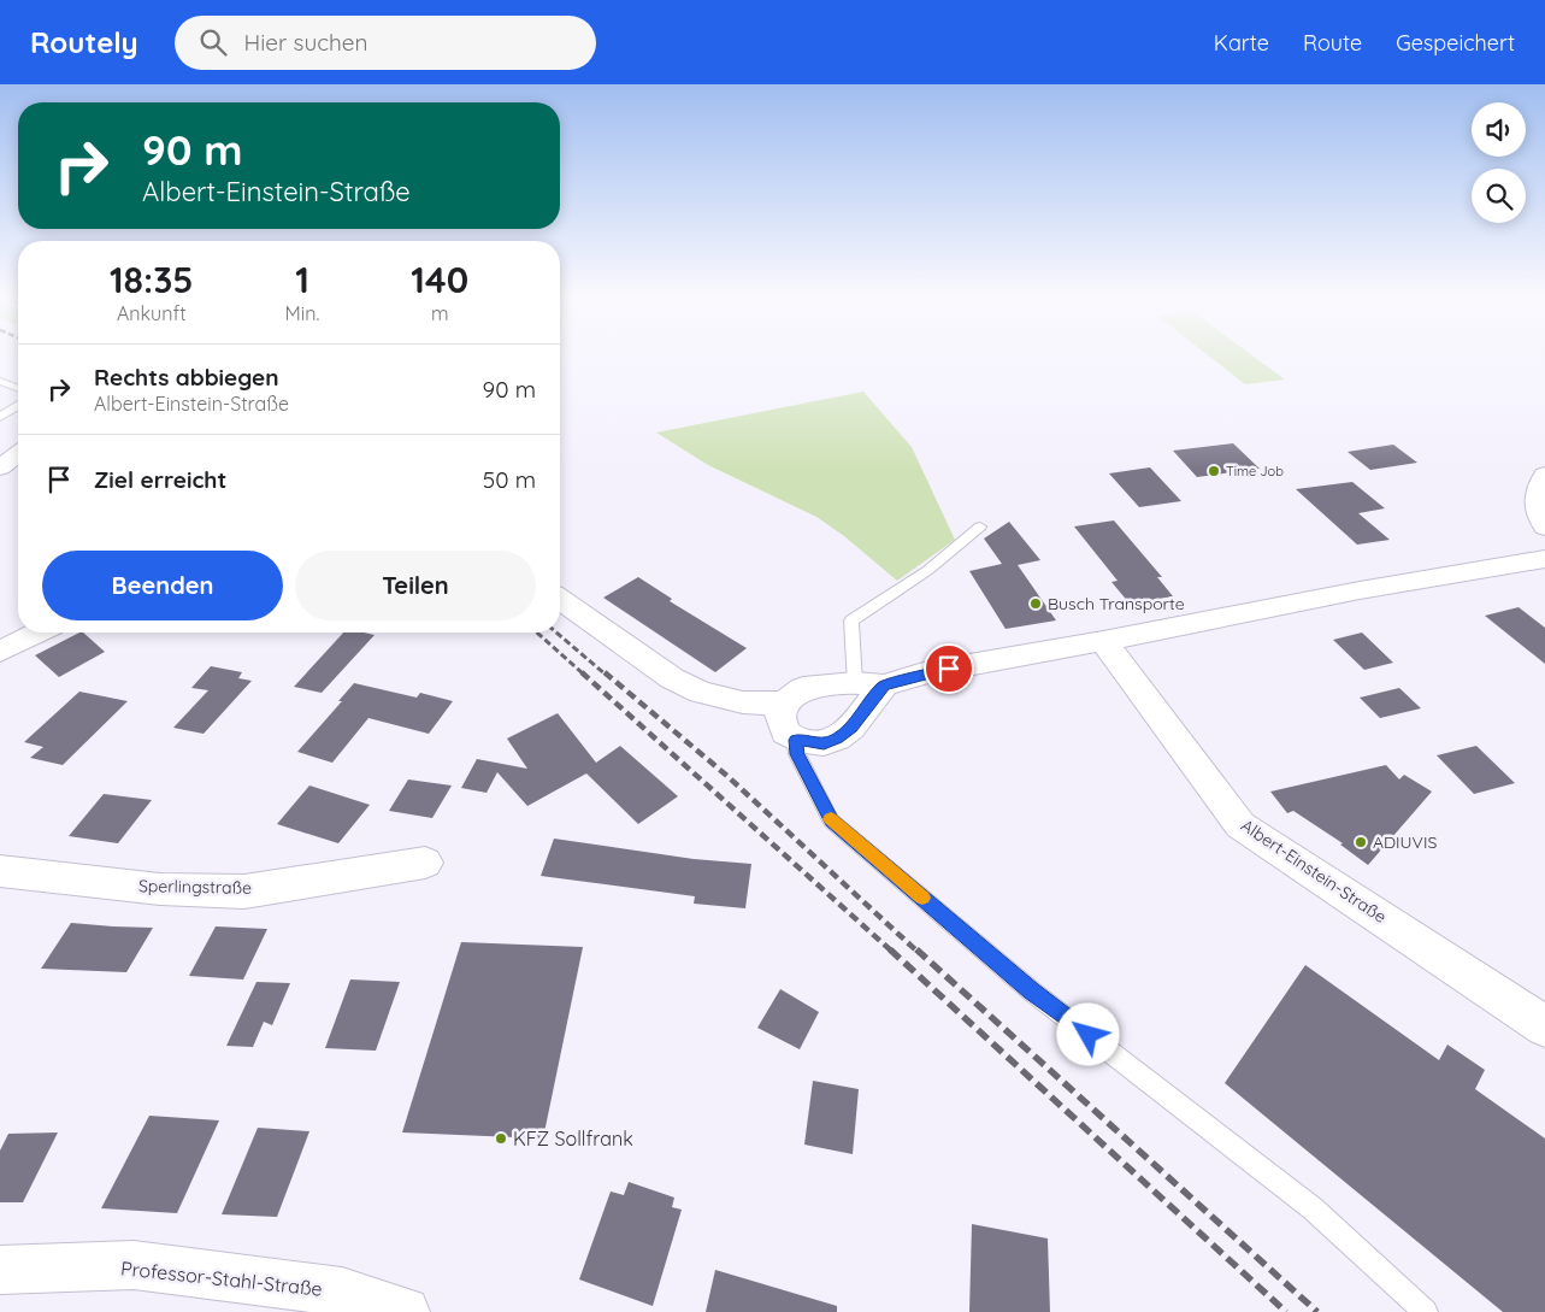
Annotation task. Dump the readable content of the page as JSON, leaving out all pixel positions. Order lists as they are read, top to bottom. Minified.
{"streets":{"street":["Albert-Einstein-Straße","Sperlingstraße","Professor-Stahl-Straße"]},"places":["Time Job","Busch Transporte","ADIUVIS","KFZ Sollfrank"],"page":{"header":"Routely","search":"Hier suchen","nav":["Karte","Route","Gespeichert"],"turn":["90 m","Albert-Einstein-Straße"],"eta":["18:35","Ankunft","1","Min.","140","m"],"list":[{"name":"Rechts abbiegen","note":"Albert-Einstein-Straße","value":"90 m"},{"name":"Ziel erreicht","value":"50 m"}],"buttons":["Beenden","Teilen"]}}
